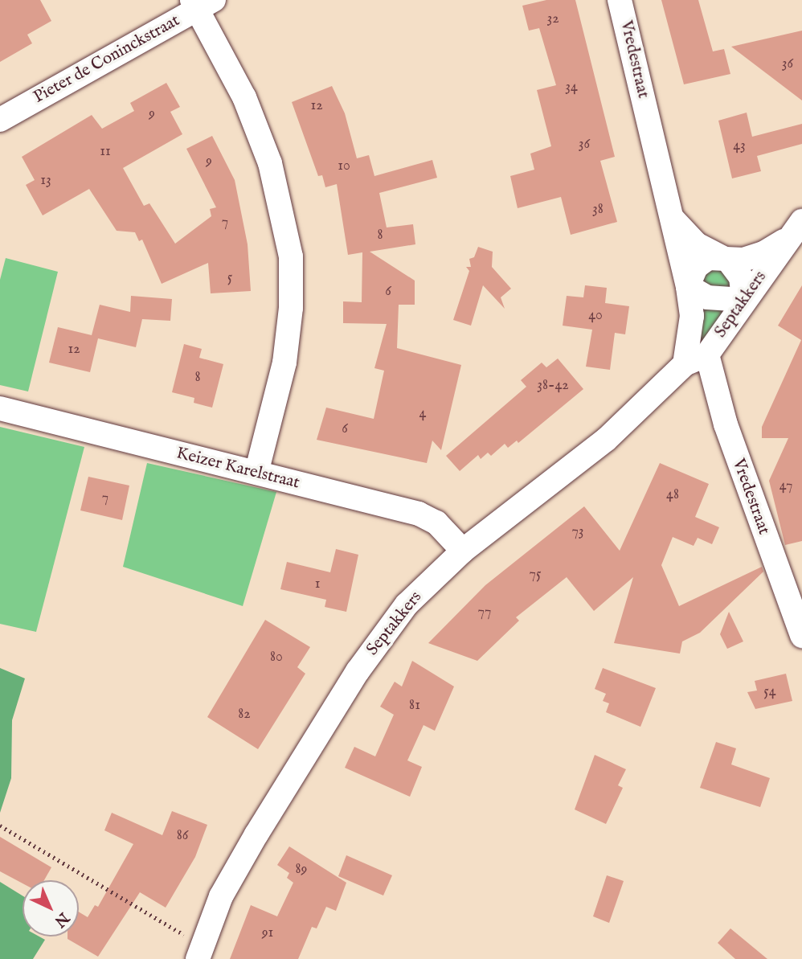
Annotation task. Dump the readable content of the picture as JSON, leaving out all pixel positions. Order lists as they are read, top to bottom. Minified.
{"streets":{"street":["Pieter de Coninckstraat","Vredestraat","Septakkers","Keizer Karelstraat"]},"crossings":[["Vredestraat","Septakkers"],["Septakkers","Keizer Karelstraat"]],"house_numbers":["32","36","34","12","9","36","43","11","9","10","13","38","7","8","5","6","40","12","8","38-42","4","6","47","48","7","73","75","1","77","80","54","81","82","86","89","91"],"north":"bottom right"}
